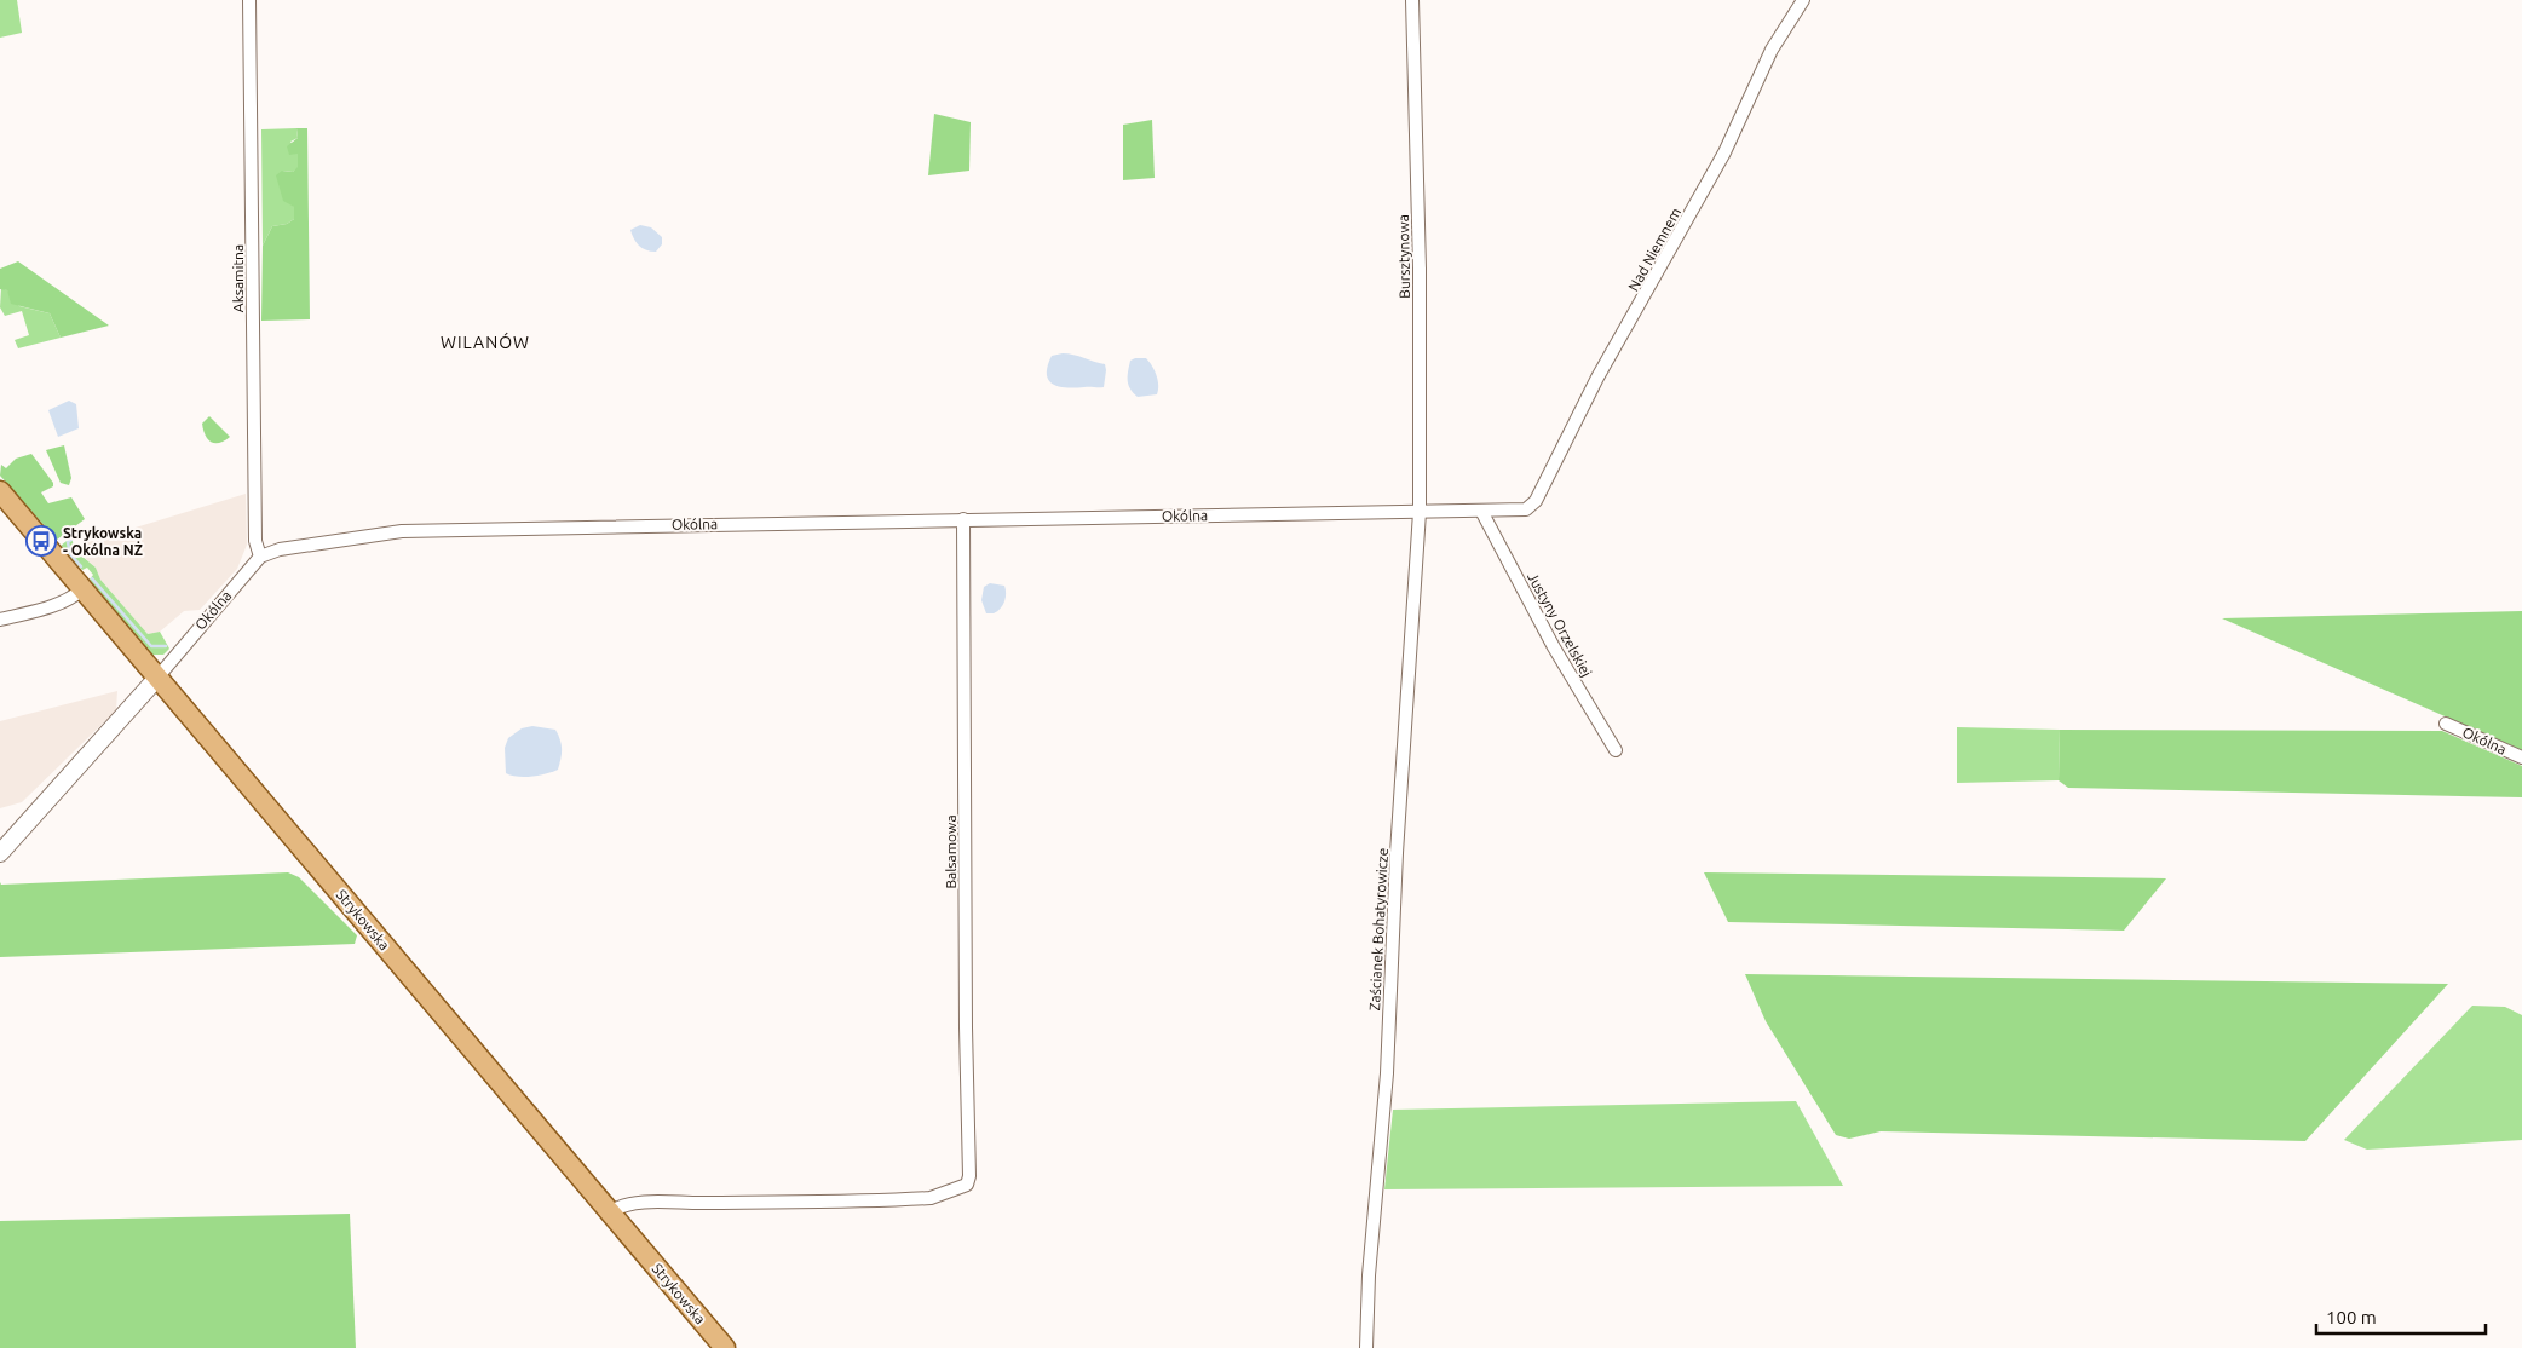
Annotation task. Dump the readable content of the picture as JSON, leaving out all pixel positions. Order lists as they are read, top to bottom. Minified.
{"streets":{"main road":["Strykowska"],"street":["Nad Niemnem","Bursztynowa","Aksamitna","Okólna","Justyny Orzelskiej","Balsamowa","Zaścianek Bohatyrowicze"]},"crossings":[["Nad Niemnem","Okólna"],["Bursztynowa","Okólna"],["Bursztynowa","Zaścianek Bohatyrowicze"],["Aksamitna","Okólna"],["Okólna","Justyny Orzelskiej"],["Okólna","Balsamowa"],["Okólna","Strykowska"],["Okólna","Zaścianek Bohatyrowicze"],["Balsamowa","Strykowska"]],"districts":["WILANÓW"],"places":{"bus stop":["Strykowska - Okólna NŻ"]},"scale_bar":"100 m"}
